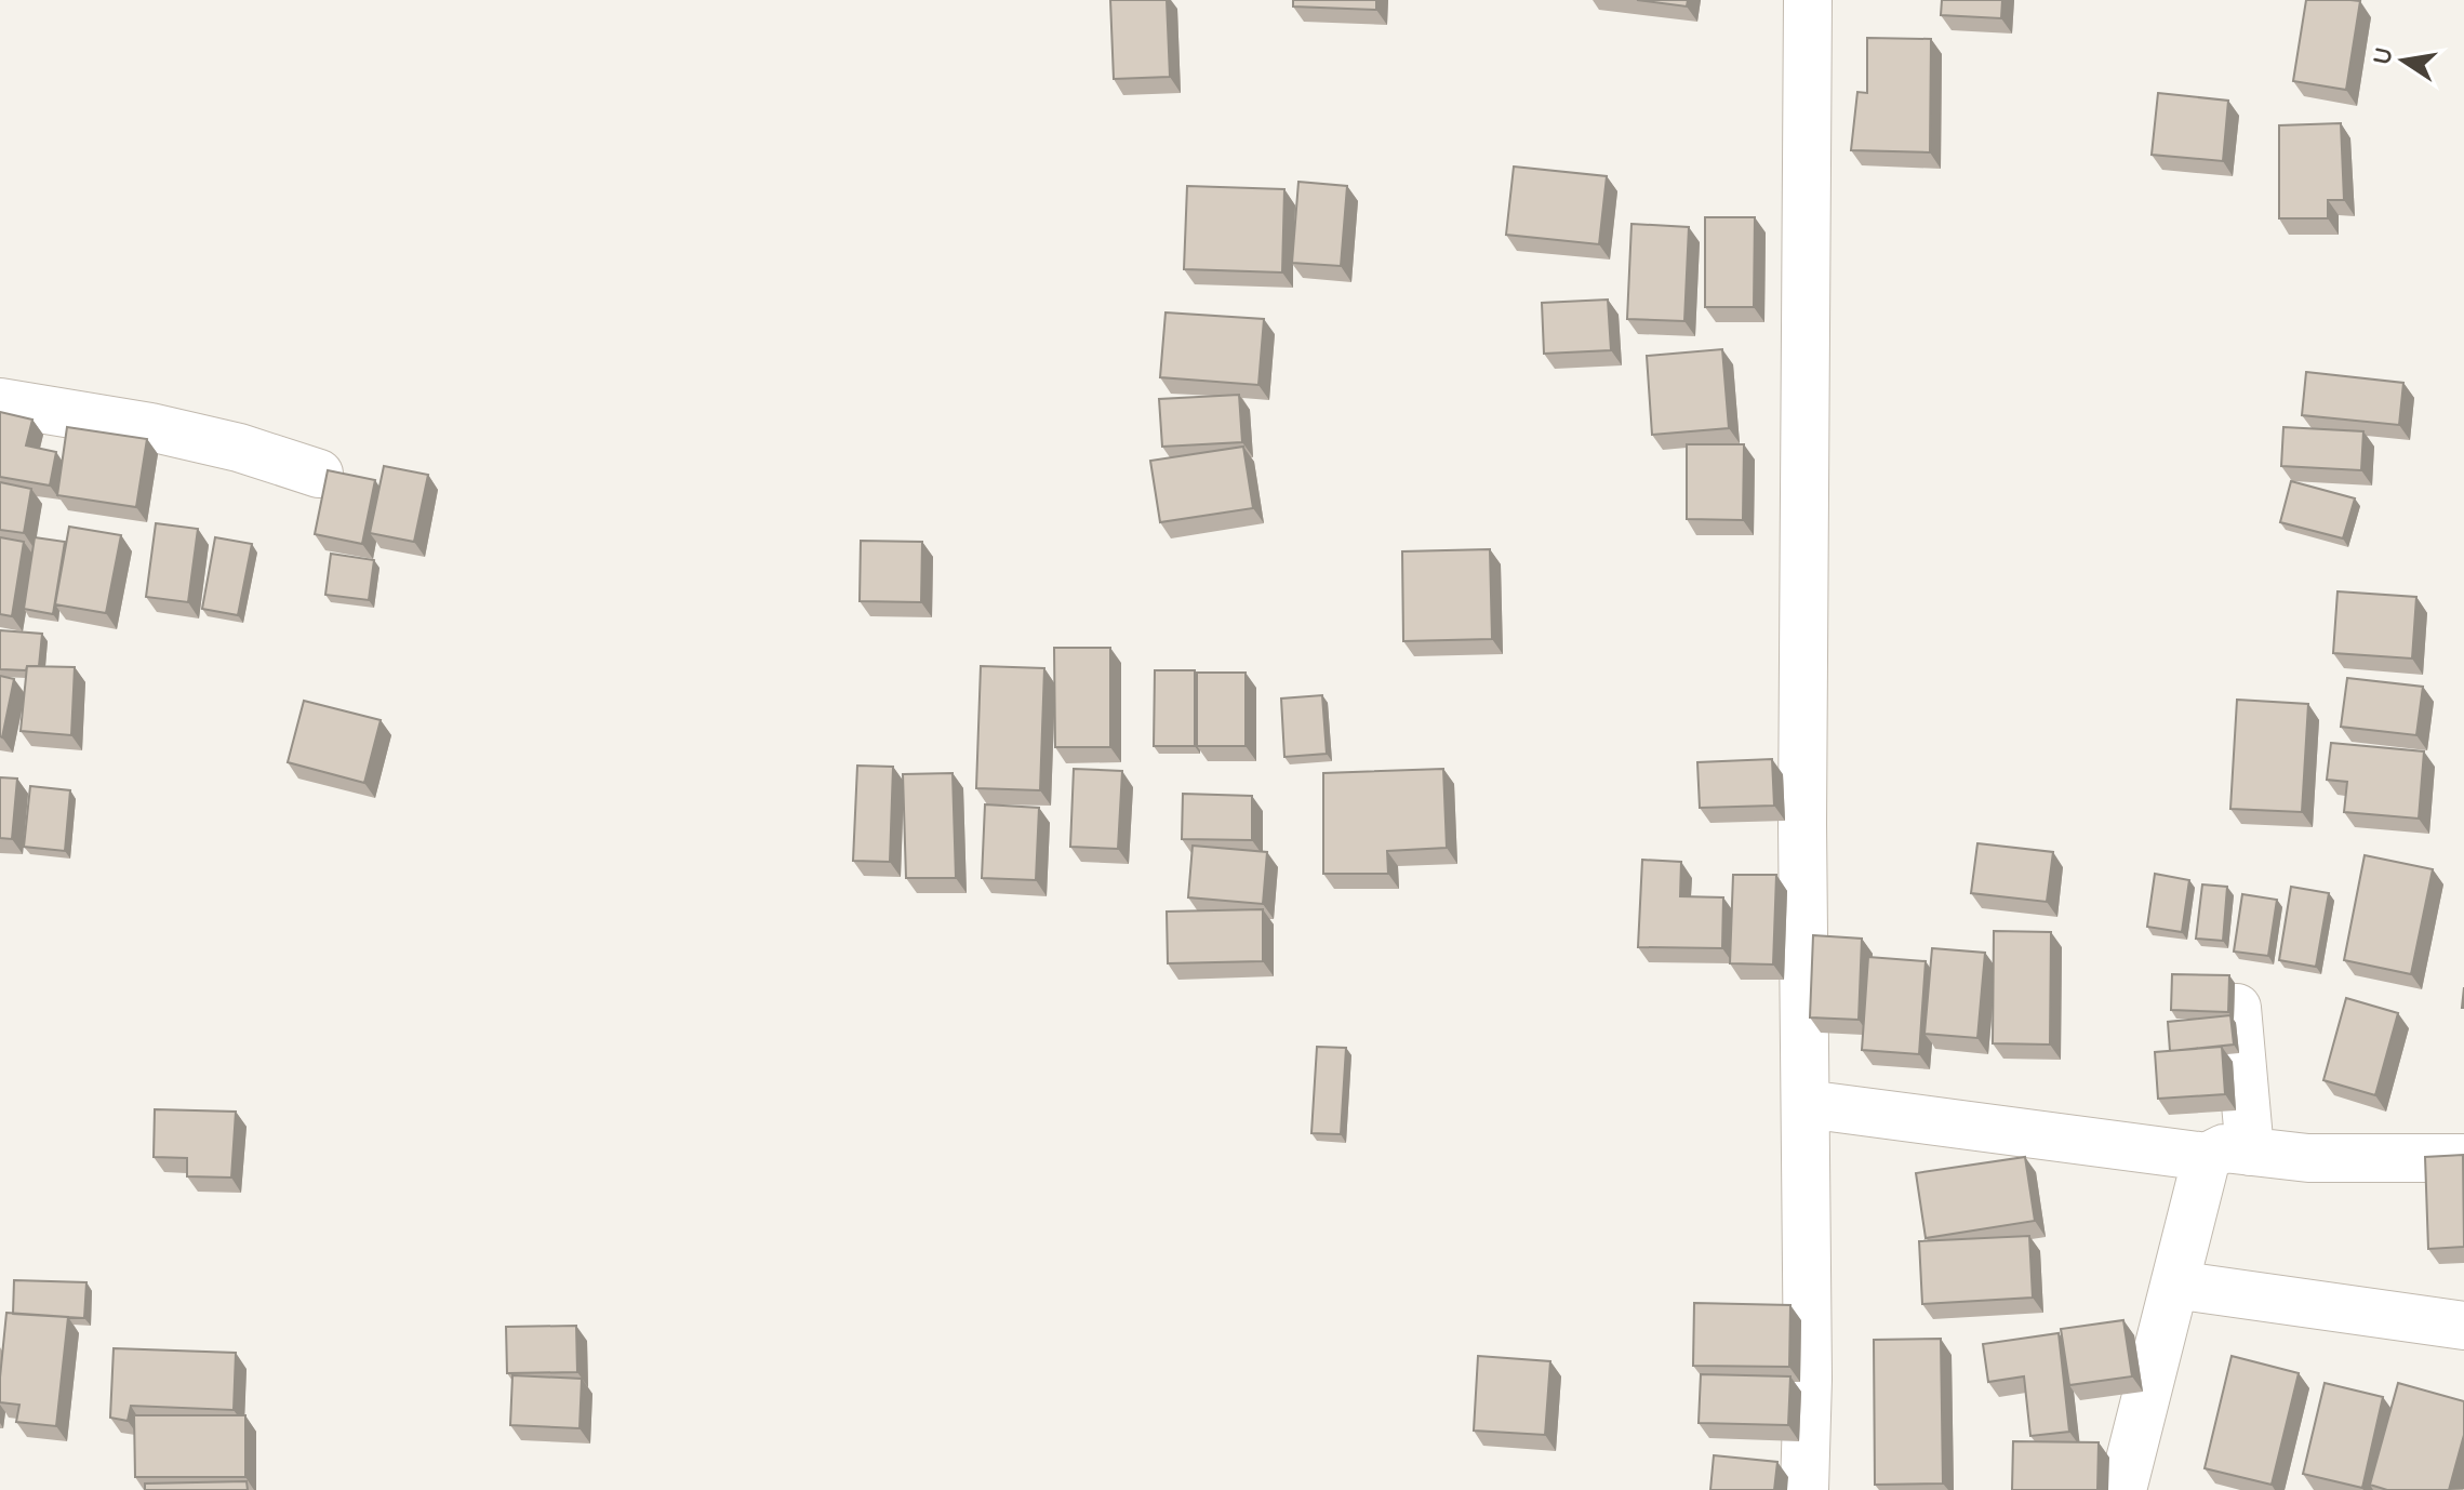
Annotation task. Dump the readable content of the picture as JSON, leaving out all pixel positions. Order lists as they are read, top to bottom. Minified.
{"north":"left"}
